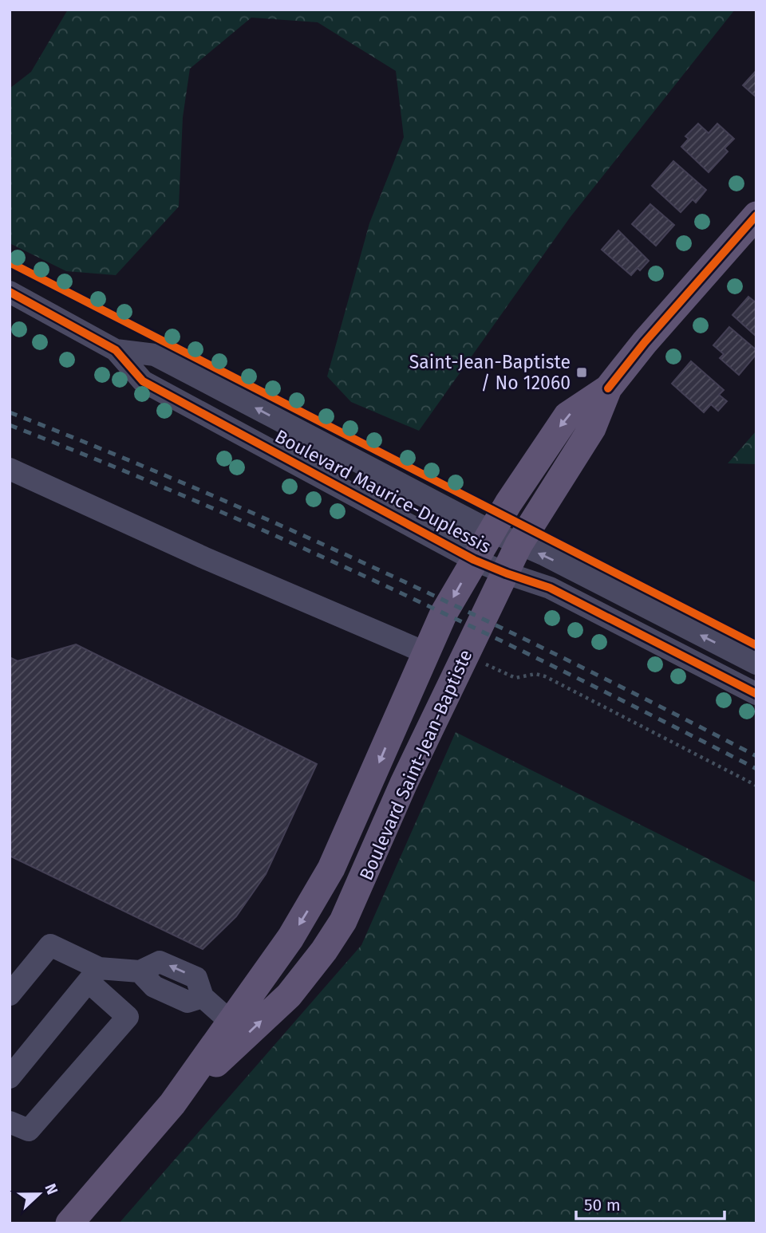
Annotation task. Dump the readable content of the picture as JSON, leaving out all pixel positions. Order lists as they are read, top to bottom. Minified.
{"streets":{"main road":["Boulevard Saint-Jean-Baptiste"],"street":["Boulevard Maurice-Duplessis"]},"crossings":[["Boulevard Maurice-Duplessis","Boulevard Saint-Jean-Baptiste"]],"places":{"transit":["Saint-Jean-Baptiste / No 12060"]},"scale_bar":"50 m","north":"right"}
